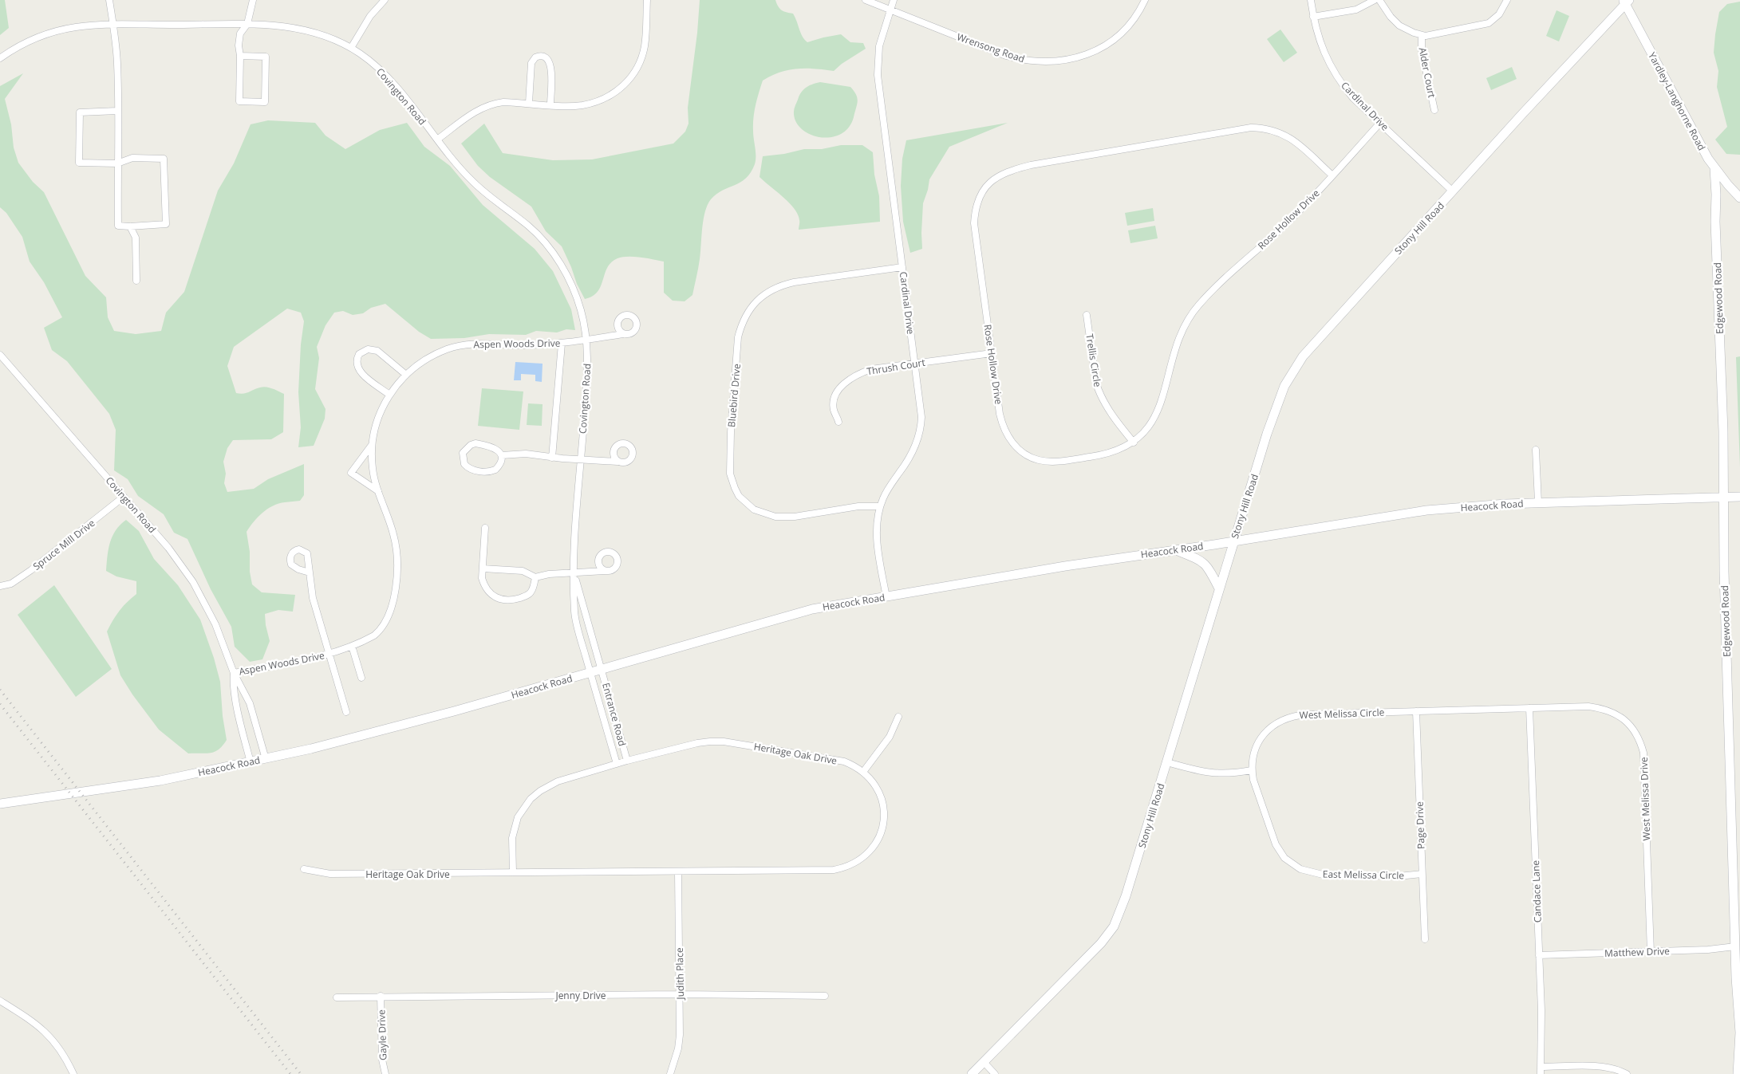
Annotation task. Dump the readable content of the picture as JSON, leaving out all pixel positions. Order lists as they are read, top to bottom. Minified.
{"streets":{"street":["Wrensong Road","Alder Court","Covington Road","Yardley-Langhorne Road","Cardinal Drive","Rose Hollow Drive","Stony Hill Road","Edgewood Road","Aspen Woods Drive","Trellis Circle","Thrush Court","Bluebird Drive","Heacock Road","Spruce Mill Drive","West Melissa Circle","Entrance Road","Heritage Oak Drive","West Melissa Drive","Page Drive","East Melissa Circle","Candace Lane","Matthew Drive","Judith Place","Jenny Drive","Gayle Drive"]},"crossings":[["Wrensong Road","Cardinal Drive"],["Covington Road","Aspen Woods Drive"],["Covington Road","Heacock Road"],["Covington Road","Spruce Mill Drive"],["Covington Road","Entrance Road"],["Yardley-Langhorne Road","Stony Hill Road"],["Yardley-Langhorne Road","Edgewood Road"],["Cardinal Drive","Rose Hollow Drive"],["Cardinal Drive","Stony Hill Road"],["Cardinal Drive","Thrush Court"],["Cardinal Drive","Bluebird Drive"],["Cardinal Drive","Heacock Road"],["Rose Hollow Drive","Trellis Circle"],["Rose Hollow Drive","Thrush Court"],["Stony Hill Road","Heacock Road"],["Edgewood Road","Heacock Road"],["Edgewood Road","Matthew Drive"],["Heacock Road","Entrance Road"],["West Melissa Circle","West Melissa Drive"],["West Melissa Circle","Page Drive"],["West Melissa Circle","East Melissa Circle"],["Entrance Road","Heritage Oak Drive"],["Heritage Oak Drive","Judith Place"],["West Melissa Drive","Page Drive"],["West Melissa Drive","Candace Lane"],["West Melissa Drive","Matthew Drive"],["Page Drive","East Melissa Circle"],["Candace Lane","Matthew Drive"],["Judith Place","Jenny Drive"],["Jenny Drive","Gayle Drive"]]}
